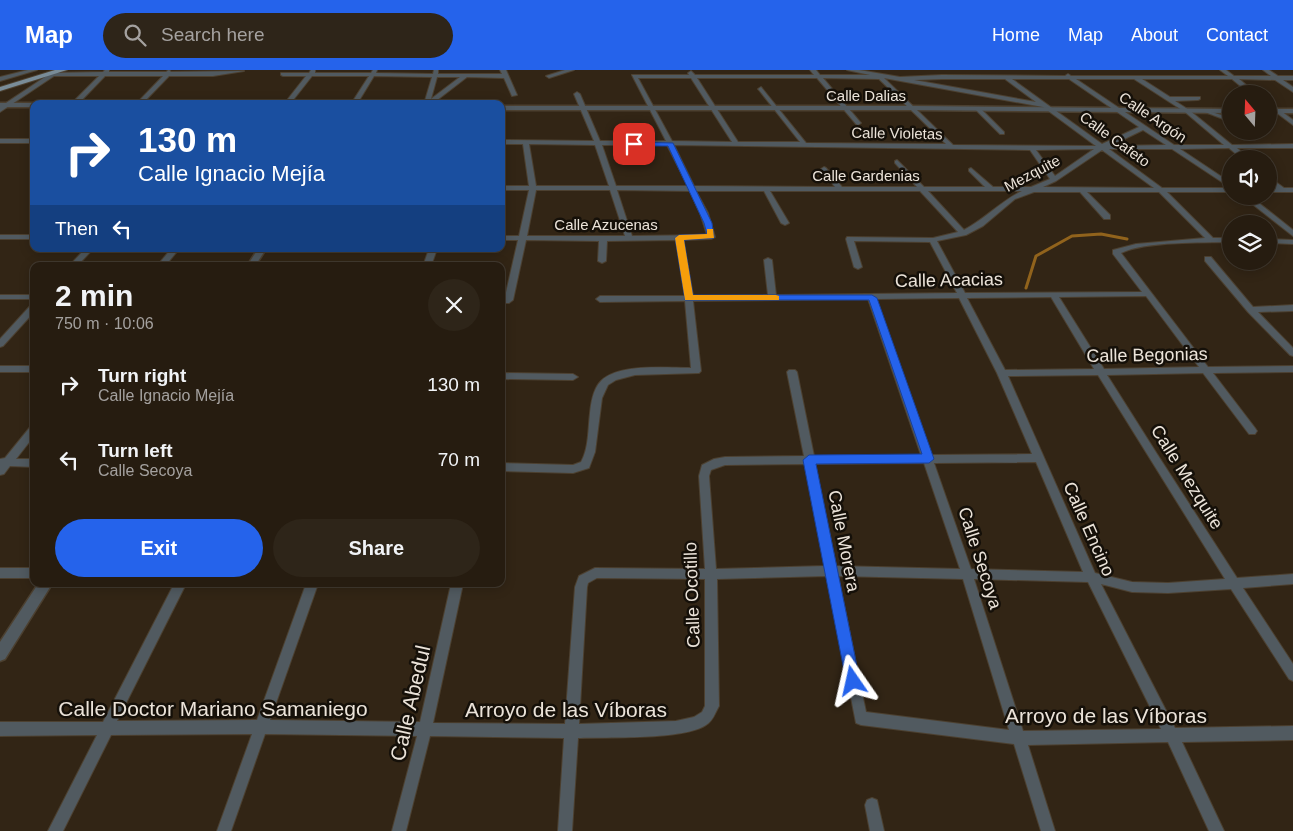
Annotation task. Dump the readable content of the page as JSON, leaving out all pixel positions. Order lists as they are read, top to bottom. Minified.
{"streets":{"street":["Calle Dalias","Calle Argón","Calle Violetas","Calle Cafeto","Mezquite","Calle Gardenias","Calle Azucenas","Calle Acacias","Calle Begonias","Calle Mezquite","Calle Encino","Calle Morera","Calle Secoya","Calle Ocotillo","Calle Abedul","Calle Doctor Mariano Samaniego","Arroyo de las Víboras"]},"crossings":[["Calle Dalias","Calle Argón"],["Calle Dalias","Calle Cafeto"],["Calle Argón","Calle Violetas"],["Calle Argón","Mezquite"],["Calle Violetas","Calle Cafeto"],["Calle Violetas","Mezquite"],["Calle Cafeto","Mezquite"],["Calle Cafeto","Calle Gardenias"],["Mezquite","Calle Gardenias"],["Mezquite","Calle Encino"],["Calle Gardenias","Calle Azucenas"],["Calle Acacias","Calle Mezquite"],["Calle Acacias","Calle Encino"],["Calle Acacias","Calle Secoya"],["Calle Begonias","Calle Mezquite"],["Calle Begonias","Calle Encino"],["Calle Encino","Arroyo de las Víboras"],["Calle Morera","Calle Ocotillo"],["Calle Morera","Arroyo de las Víboras"],["Calle Secoya","Arroyo de las Víboras"],["Calle Ocotillo","Arroyo de las Víboras"],["Calle Abedul","Calle Doctor Mariano Samaniego"],["Calle Abedul","Arroyo de las Víboras"],["Calle Doctor Mariano Samaniego","Arroyo de las Víboras"]],"north":"top","page":{"header":"Map","search":"Search here","nav":["Home","Map","About","Contact"],"turn":["130 m","Calle Ignacio Mejía"],"then":"Then","heading":["2 min","750 m · 10:06"],"list":[{"name":"Turn right","note":"Calle Ignacio Mejía","value":"130 m"},{"name":"Turn left","note":"Calle Secoya","value":"70 m"}],"buttons":["Exit","Share"]}}
